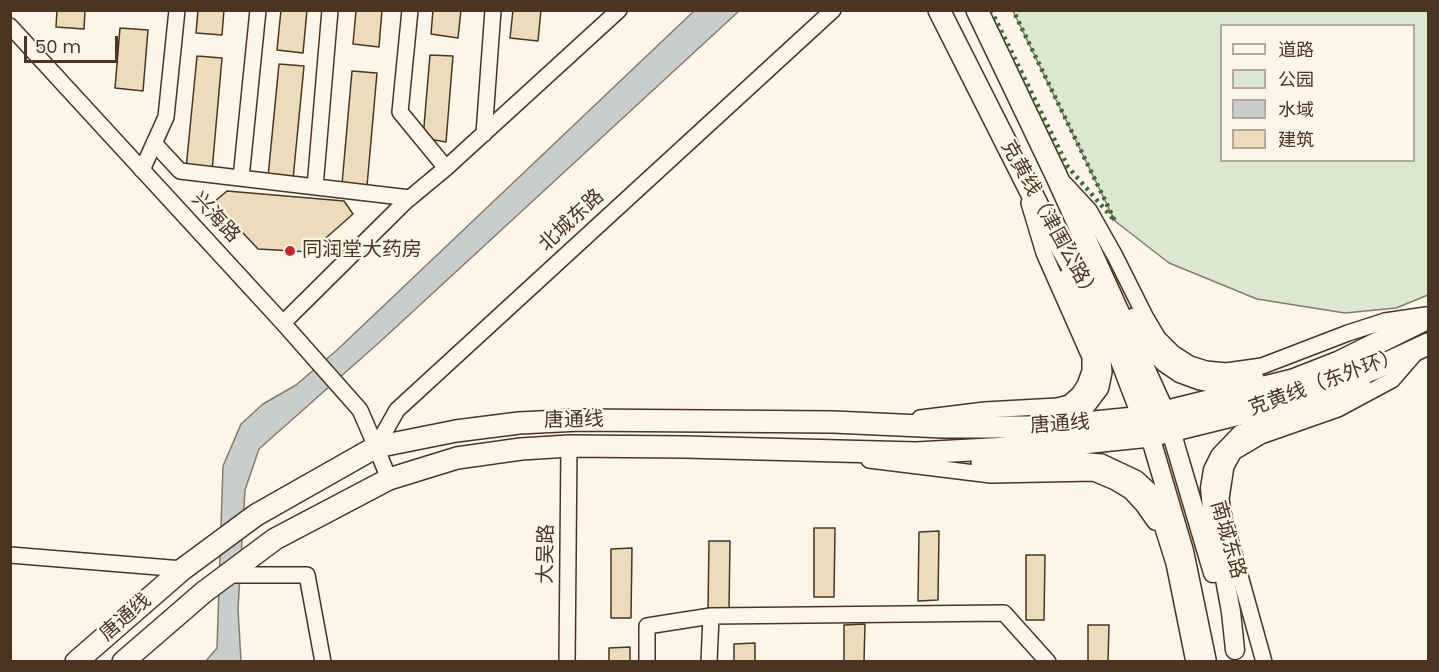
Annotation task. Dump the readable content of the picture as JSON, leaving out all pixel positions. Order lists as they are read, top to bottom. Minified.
{"streets":{"highway":["克黄线（津围公路）","克黄线（东外环）","唐通线"],"main road":["南城东路"],"street":["兴海路","北城东路","大吴路"]},"crossings":[["兴海路","北城东路"],["兴海路","唐通线"],["北城东路","唐通线"],["克黄线（津围公路）","克黄线（东外环）"],["克黄线（津围公路）","唐通线"],["克黄线（津围公路）","南城东路"],["克黄线（东外环）","唐通线"],["克黄线（东外环）","南城东路"],["唐通线","大吴路"]],"places":["同润堂大药房"],"legend":["道路","公园","水域","建筑"],"scale_bar":"50 m"}
